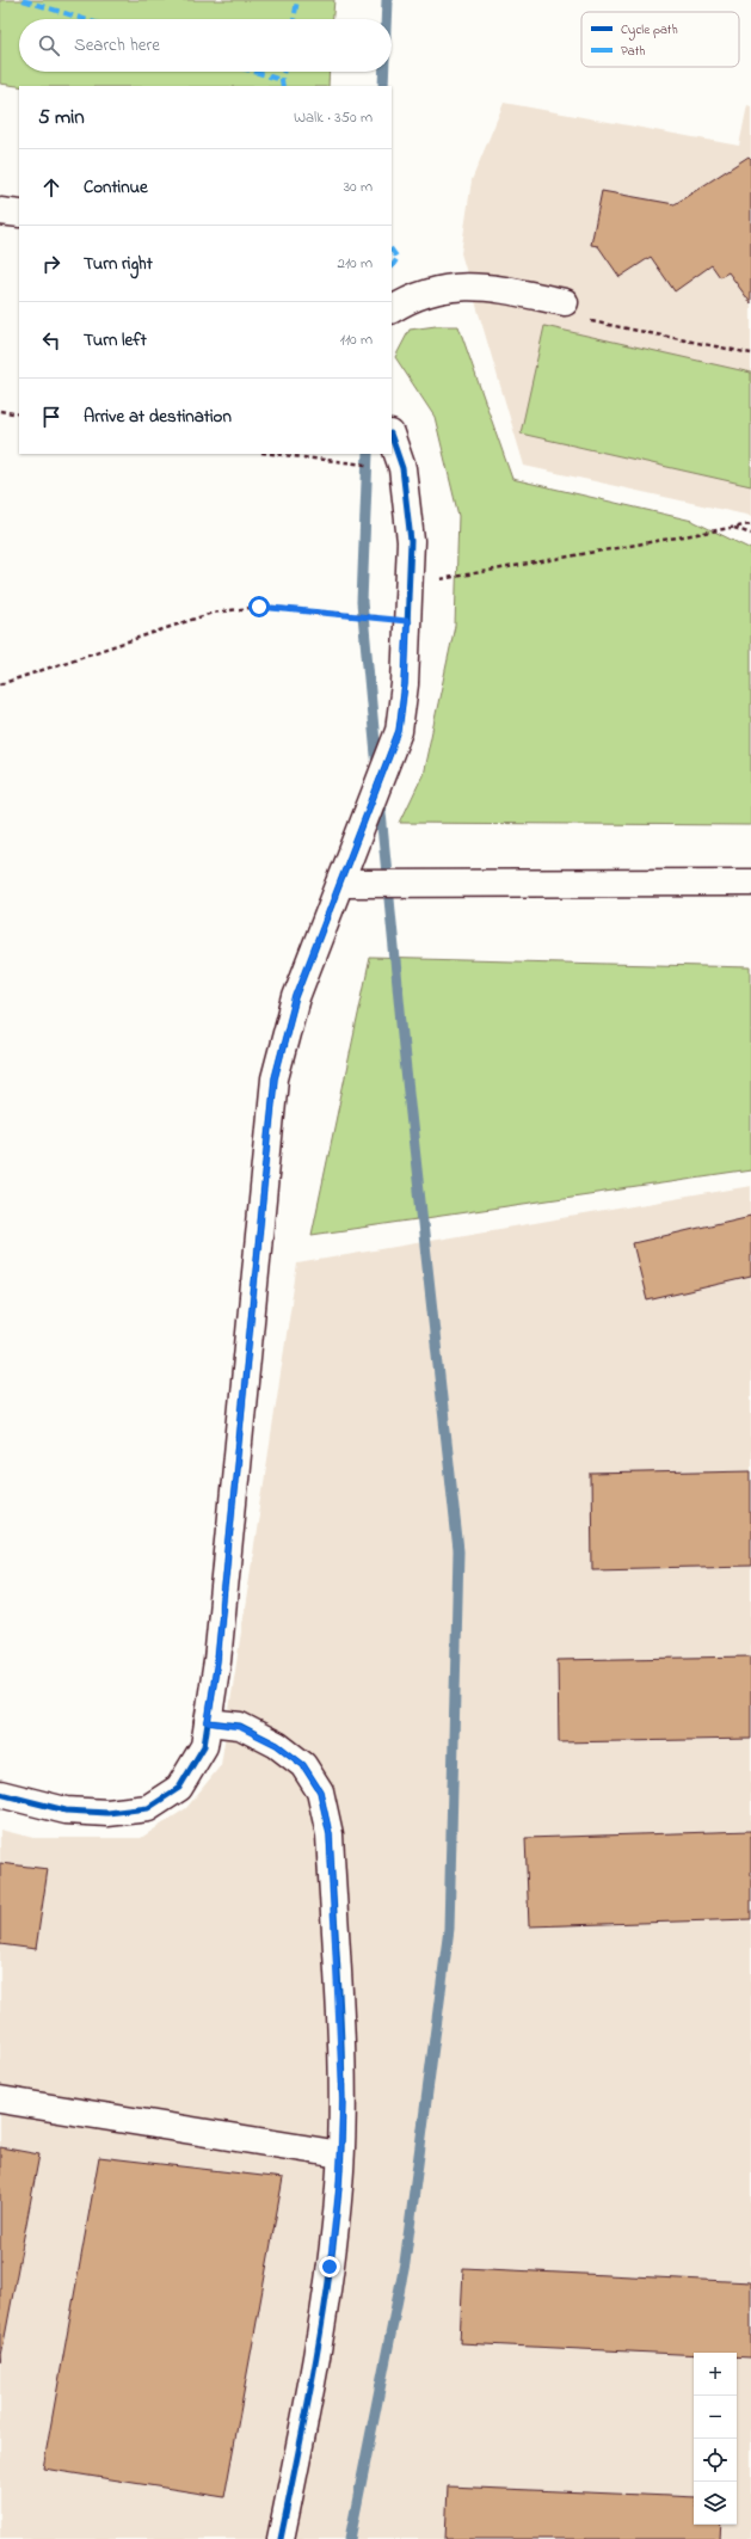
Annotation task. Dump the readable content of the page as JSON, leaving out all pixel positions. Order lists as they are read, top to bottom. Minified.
{"legend":["Cycle path","Path"],"page":{"search":"Search here","heading":["5 min","Walk · 350 m"],"list":[["Continue","30 m"],["Turn right","210 m"],["Turn left","110 m"],"Arrive at destination"],"map_buttons":["+","−"]}}
